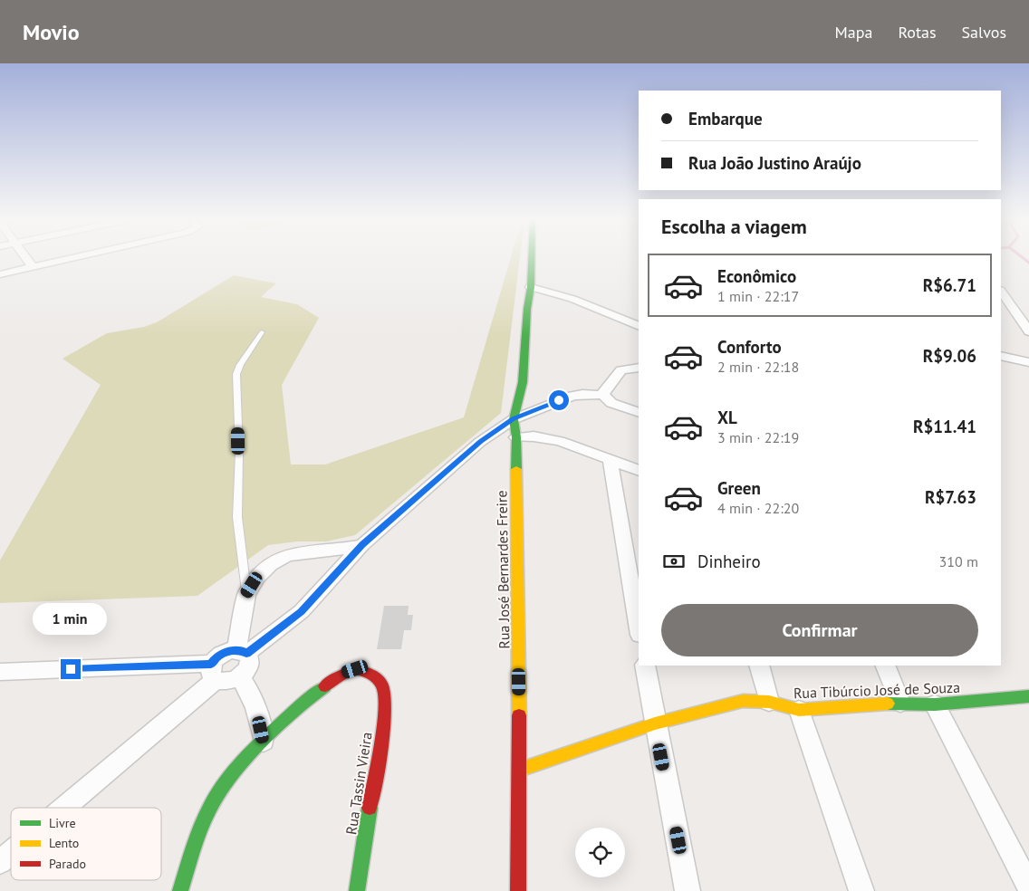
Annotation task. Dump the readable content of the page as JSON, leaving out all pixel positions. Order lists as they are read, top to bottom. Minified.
{"streets":{"street":["Rua José Bernardes Freire","Rua Tibúrcio José de Souza","Rua Tassin Vieira"]},"crossings":[["Rua José Bernardes Freire","Rua Tibúrcio José de Souza"]],"legend":["Livre","Lento","Parado"],"page":{"header":"Movio","nav":["Mapa","Rotas","Salvos"],"banner":["Embarque","Rua João Justino Araújo"],"heading":"Escolha a viagem","list":[{"name":"Econômico","note":"1 min · 22:17","value":"R$6.71"},{"name":"Conforto","note":"2 min · 22:18","value":"R$9.06"},{"name":"XL","note":"3 min · 22:19","value":"R$11.41"},{"name":"Green","note":"4 min · 22:20","value":"R$7.63"}],"pay":["Dinheiro","310 m"],"buttons":"Confirmar","bubble":"1 min"}}
